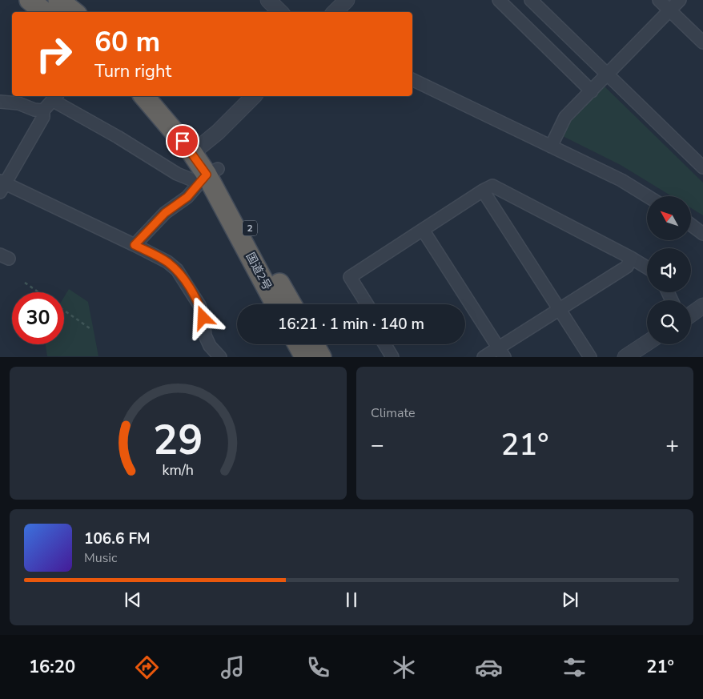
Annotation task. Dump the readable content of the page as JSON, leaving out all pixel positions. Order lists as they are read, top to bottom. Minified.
{"streets":{"highway":["2","国道2号"]},"north":"top left","page":{"turn":["60 m","Turn right"],"limit":"30","trip":"16:21 · 1 min · 140 m","tile":"Climate","heat":["−","21°","+"],"song":["106.6 FM","Music"],"tabs":["16:20","21°"],"gauge":["29","km/h"]}}
